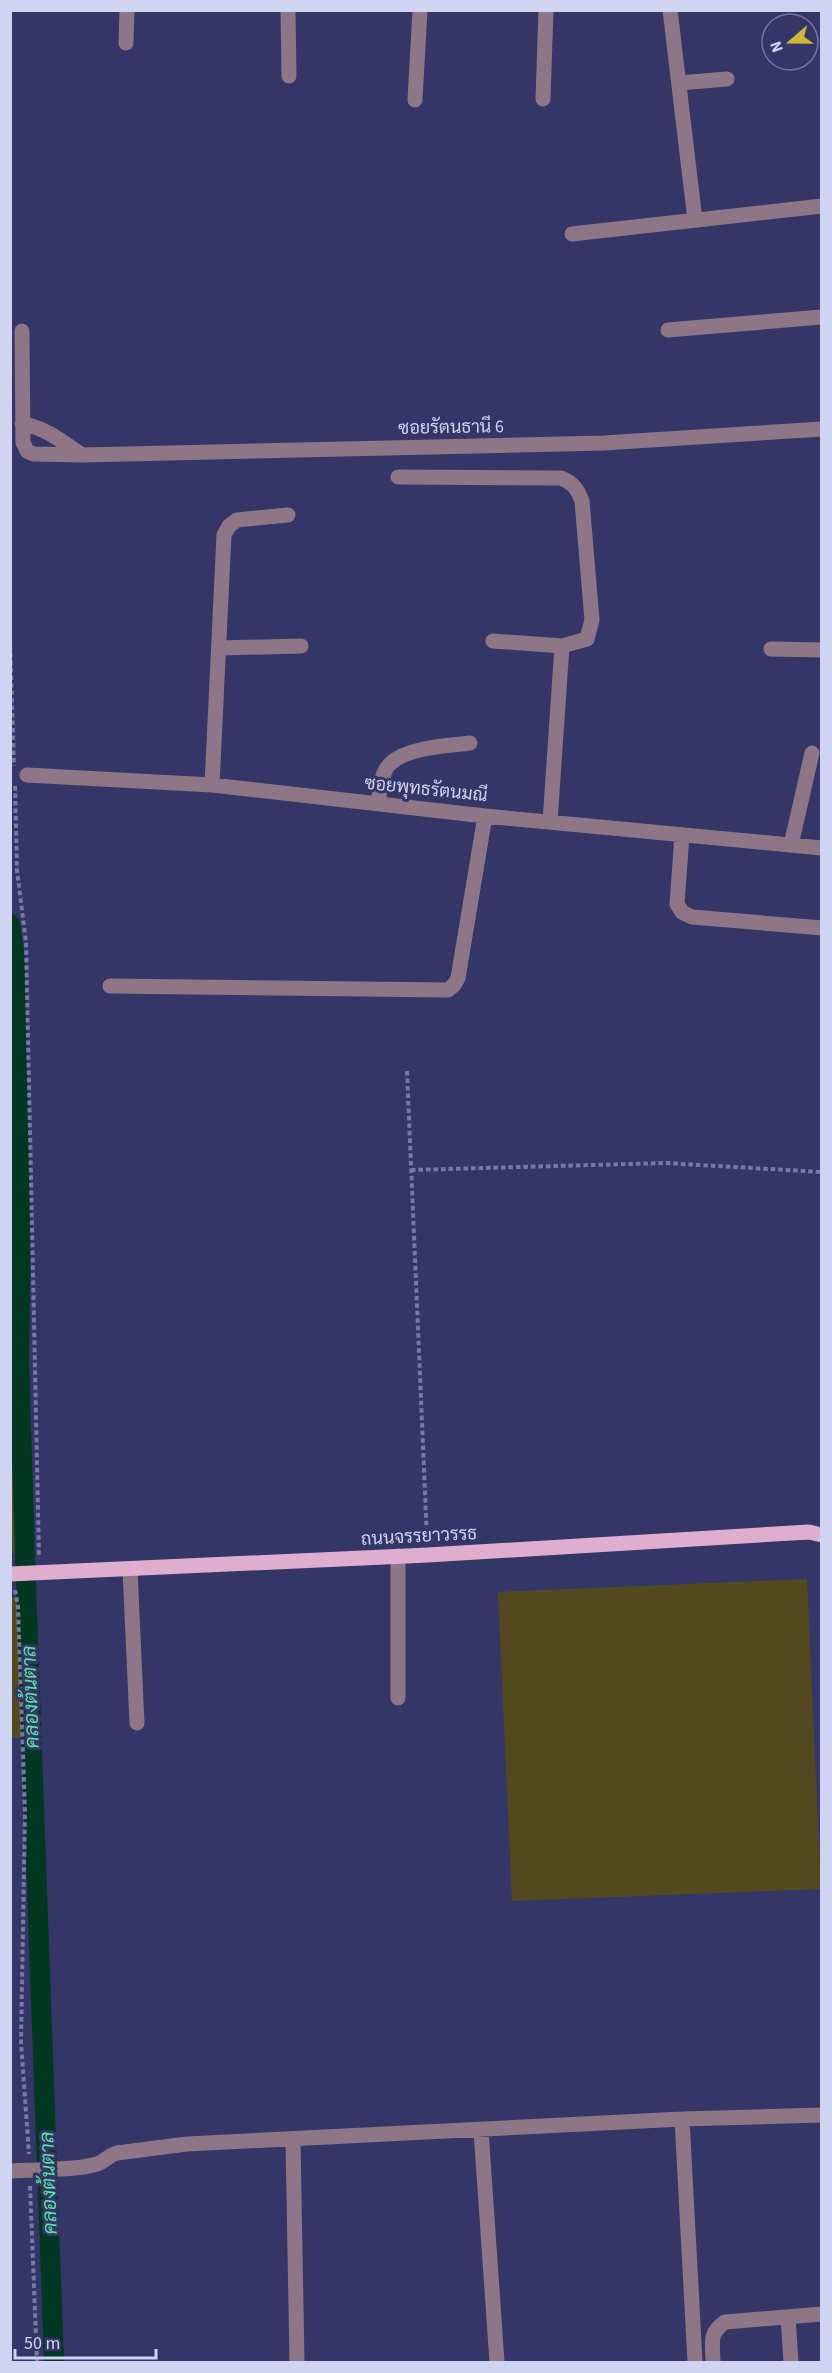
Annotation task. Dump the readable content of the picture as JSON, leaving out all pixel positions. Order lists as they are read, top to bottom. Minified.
{"streets":{"main road":["ถนนจรรยาวรรธ"],"street":["ซอยรัตนธานี 6","ซอยพุทธรัตนมณี"]},"water":["คลองต้นตาล"],"scale_bar":"50 m","north":"left"}
